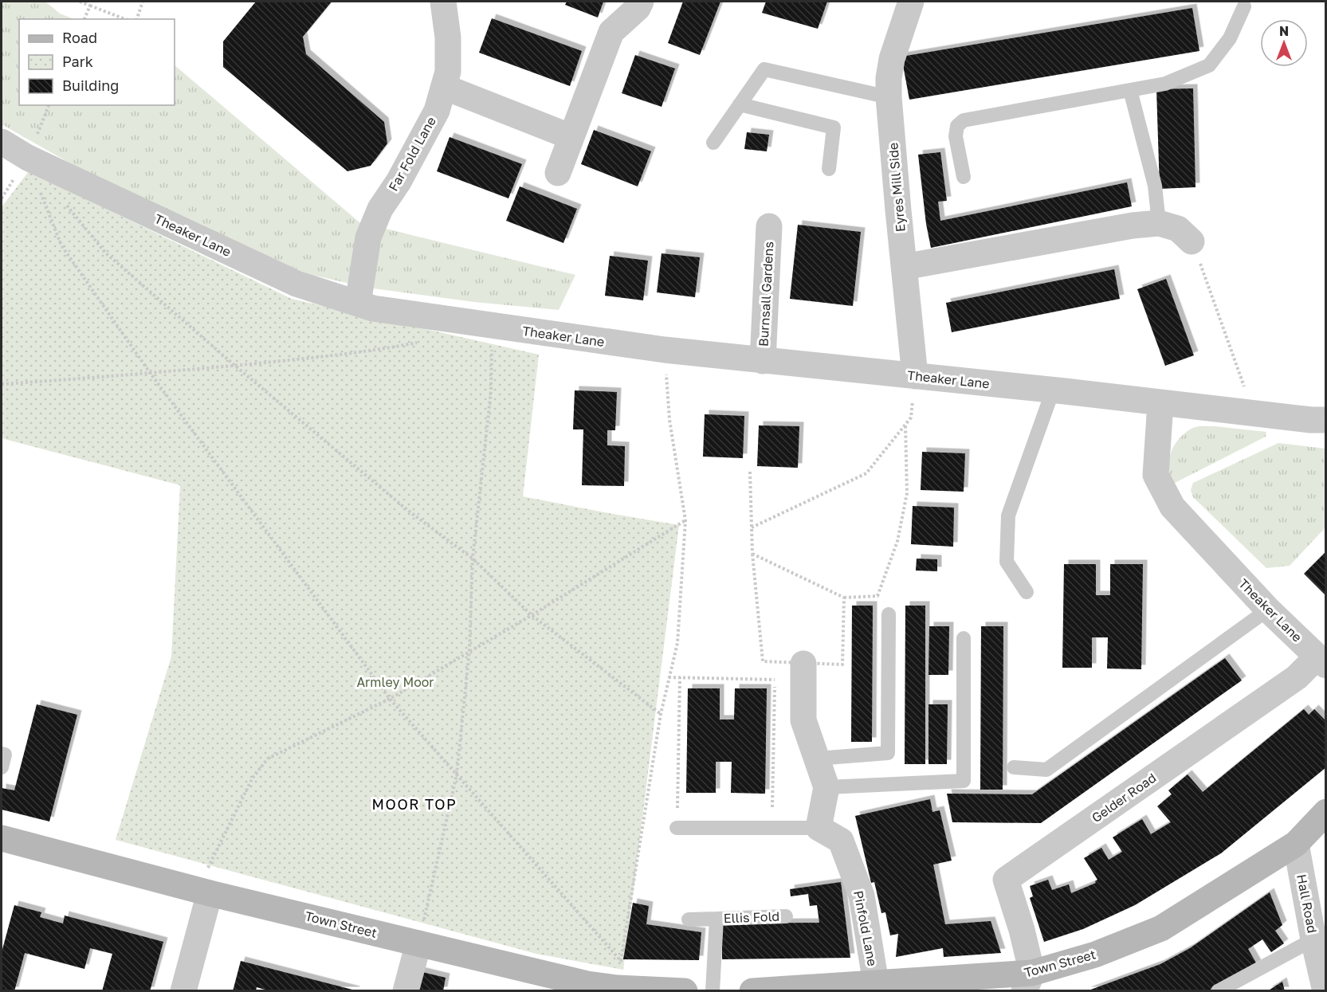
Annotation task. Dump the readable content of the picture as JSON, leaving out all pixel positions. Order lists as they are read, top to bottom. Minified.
{"streets":{"street":["Far Fold Lane","Eyres Mill Side","Theaker Lane","Burnsall Gardens","Gelder Road","Hall Road","Town Street","Pinfold Lane"],"lane":["Ellis Fold"]},"crossings":[["Far Fold Lane","Theaker Lane"],["Eyres Mill Side","Theaker Lane"],["Theaker Lane","Burnsall Gardens"],["Theaker Lane","Gelder Road"],["Gelder Road","Town Street"],["Hall Road","Town Street"],["Town Street","Pinfold Lane"]],"districts":["MOOR TOP"],"parks":["Armley Moor"],"legend":["Road","Park","Building"],"north":"top"}
